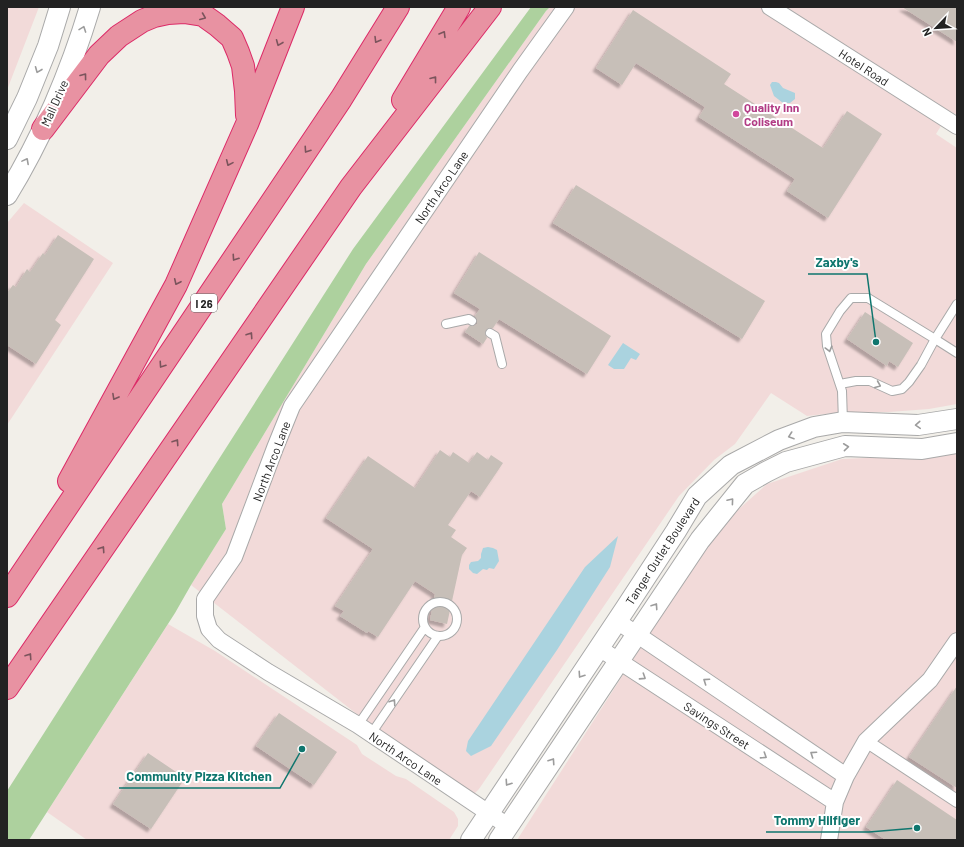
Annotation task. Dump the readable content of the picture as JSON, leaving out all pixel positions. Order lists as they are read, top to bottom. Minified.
{"streets":{"highway":["I 26"],"street":["Hotel Road","Mall Drive","North Arco Lane","Tanger Outlet Boulevard","Savings Street"]},"crossings":[["North Arco Lane","Tanger Outlet Boulevard"],["Tanger Outlet Boulevard","Savings Street"]],"places":["Quality Inn Coliseum","Zaxby's","Community Pizza Kitchen","Tommy Hilfiger"],"north":"bottom left"}
